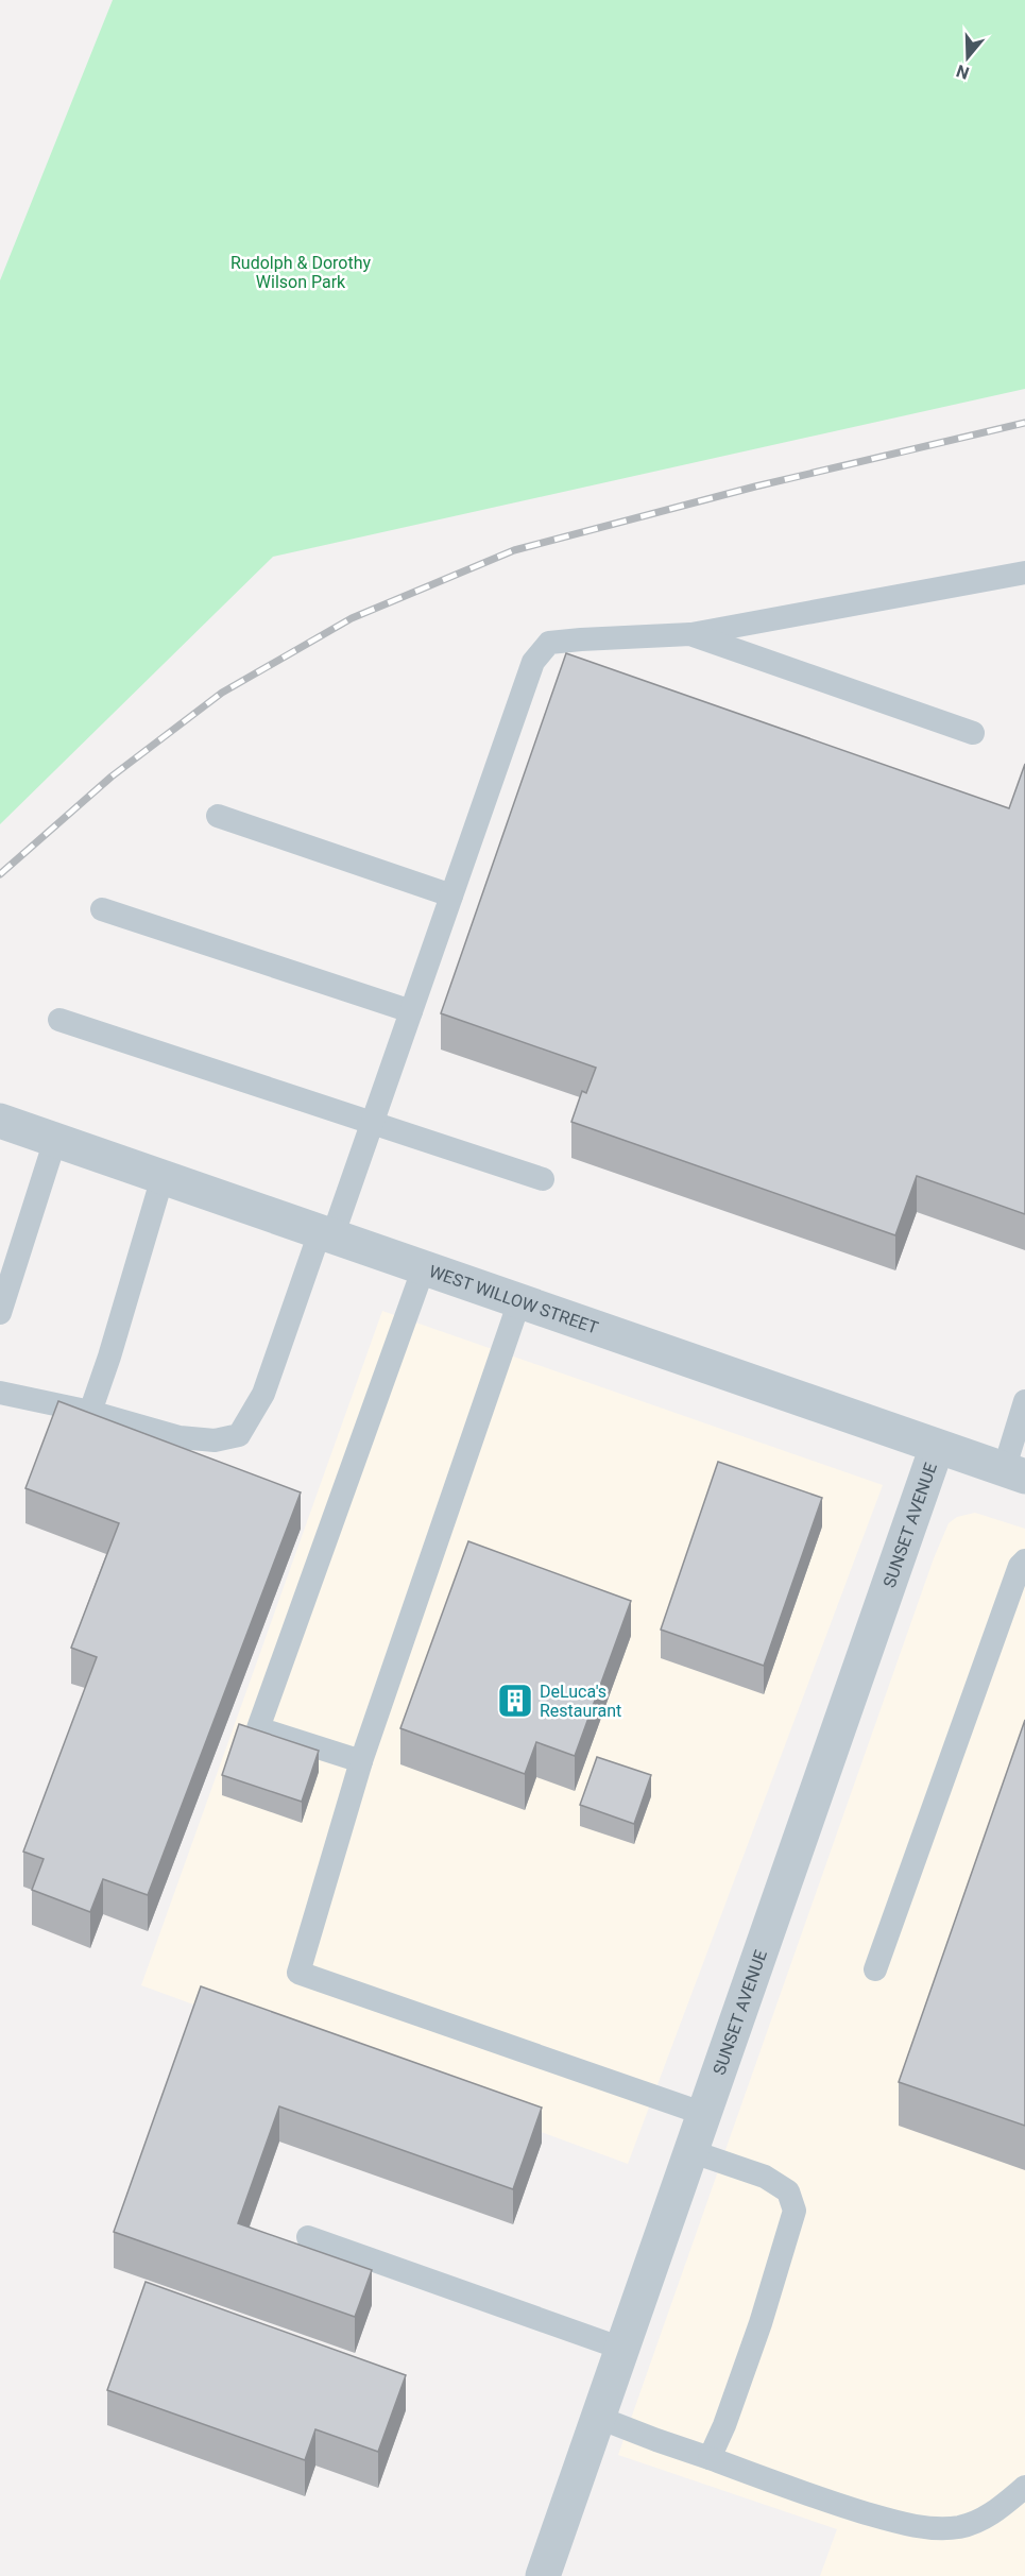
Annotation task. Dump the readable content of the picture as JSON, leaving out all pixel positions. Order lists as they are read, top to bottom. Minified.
{"streets":{"street":["WEST WILLOW STREET","SUNSET AVENUE"]},"crossings":[["WEST WILLOW STREET","SUNSET AVENUE"]],"parks":["Rudolph & Dorothy Wilson Park"],"places":{"building":["DeLuca's Restaurant"]},"north":"bottom"}
